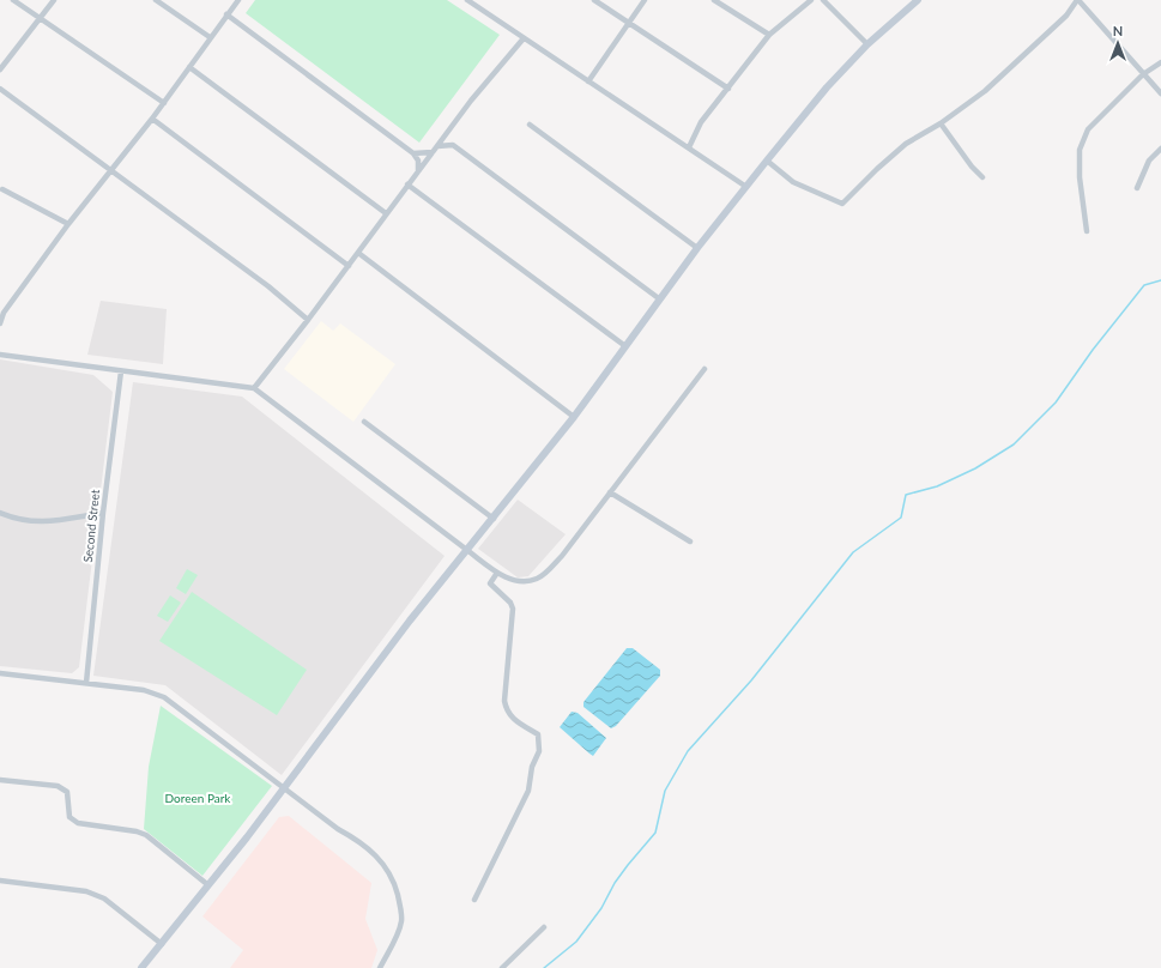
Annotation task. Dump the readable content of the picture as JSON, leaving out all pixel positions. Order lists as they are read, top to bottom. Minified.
{"streets":{"street":["Second Street"]},"parks":["Doreen Park"],"north":"top"}
